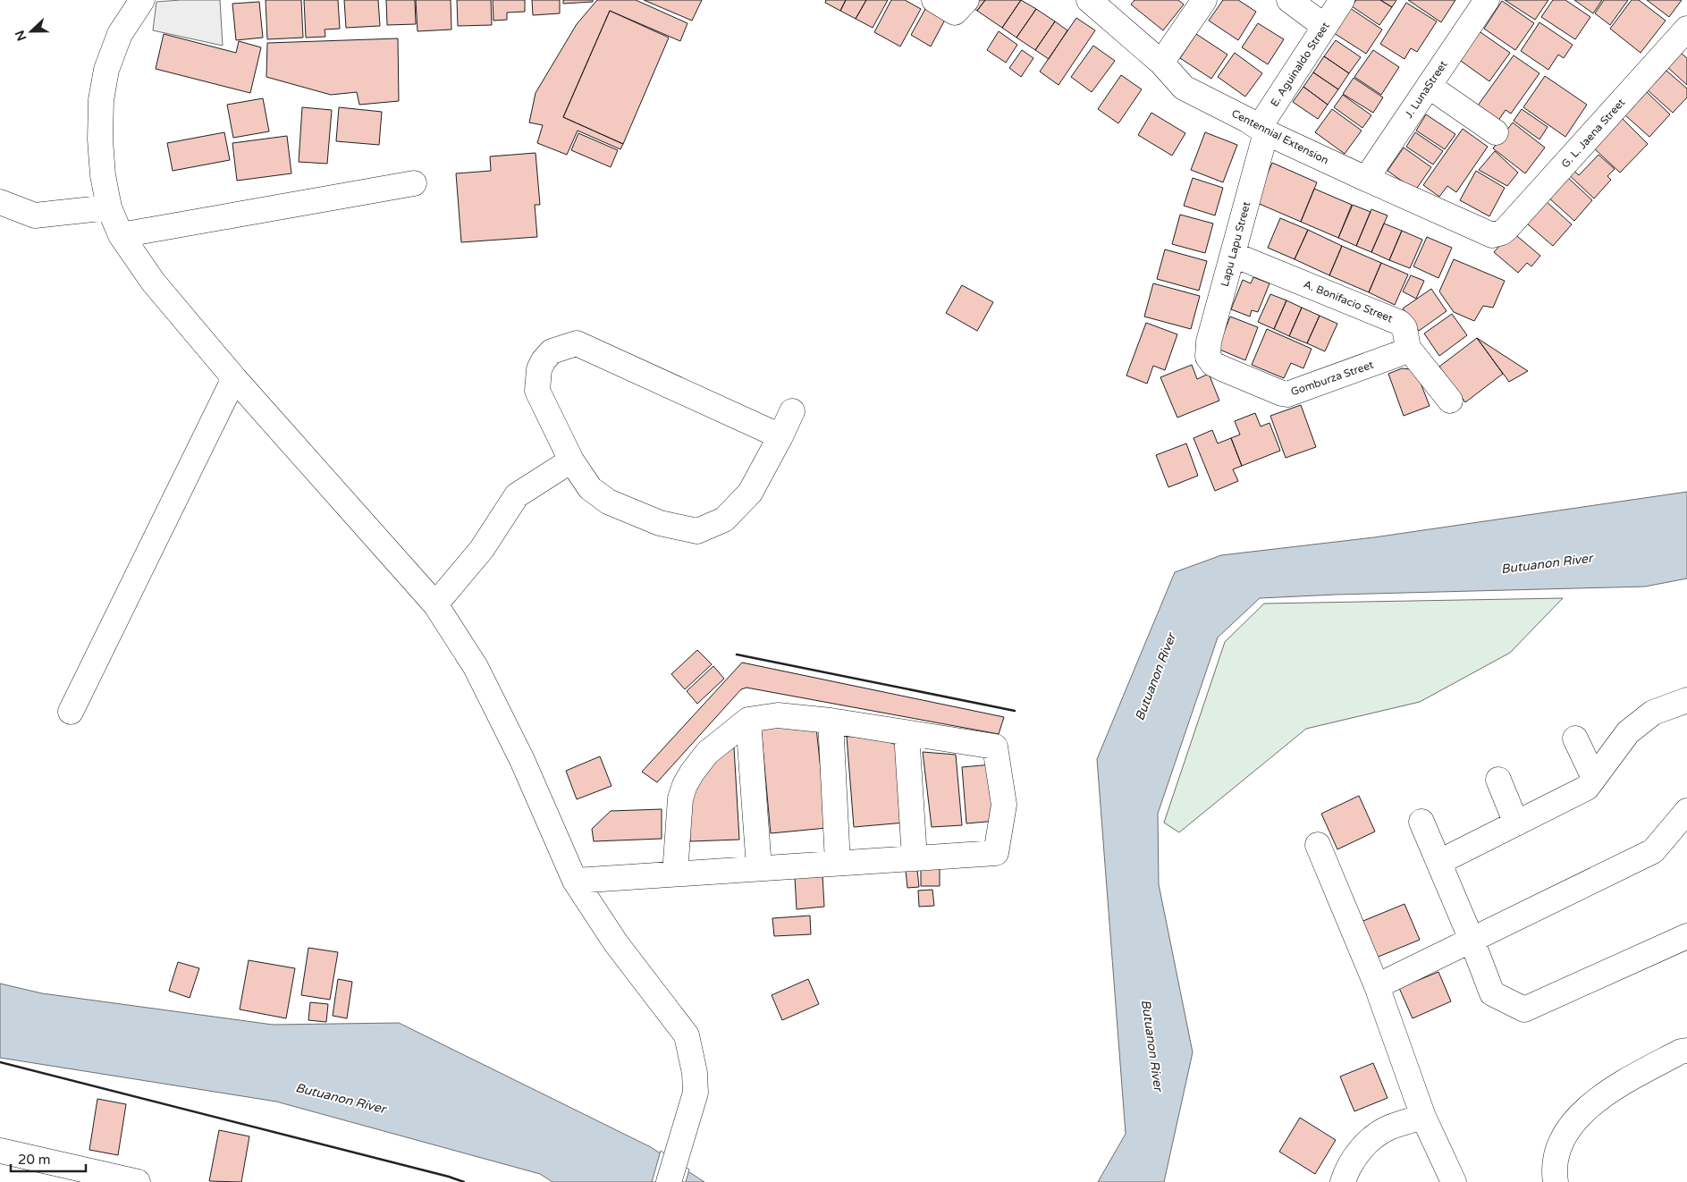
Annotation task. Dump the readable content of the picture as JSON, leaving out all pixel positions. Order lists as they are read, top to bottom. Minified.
{"streets":{"street":["E. Aguinaldo Street","J. LunaStreet","G. L. Jaena Street","Centennial Extension","Lapu Lapu Street","A. Bonifacio Street","Gomburza Street"]},"crossings":[["E. Aguinaldo Street","Centennial Extension"],["E. Aguinaldo Street","Lapu Lapu Street"],["J. LunaStreet","Centennial Extension"],["G. L. Jaena Street","Centennial Extension"],["Centennial Extension","Lapu Lapu Street"],["Lapu Lapu Street","A. Bonifacio Street"],["Lapu Lapu Street","Gomburza Street"],["A. Bonifacio Street","Gomburza Street"]],"water":["Butuanon River"],"scale_bar":"20 m","north":"left"}
